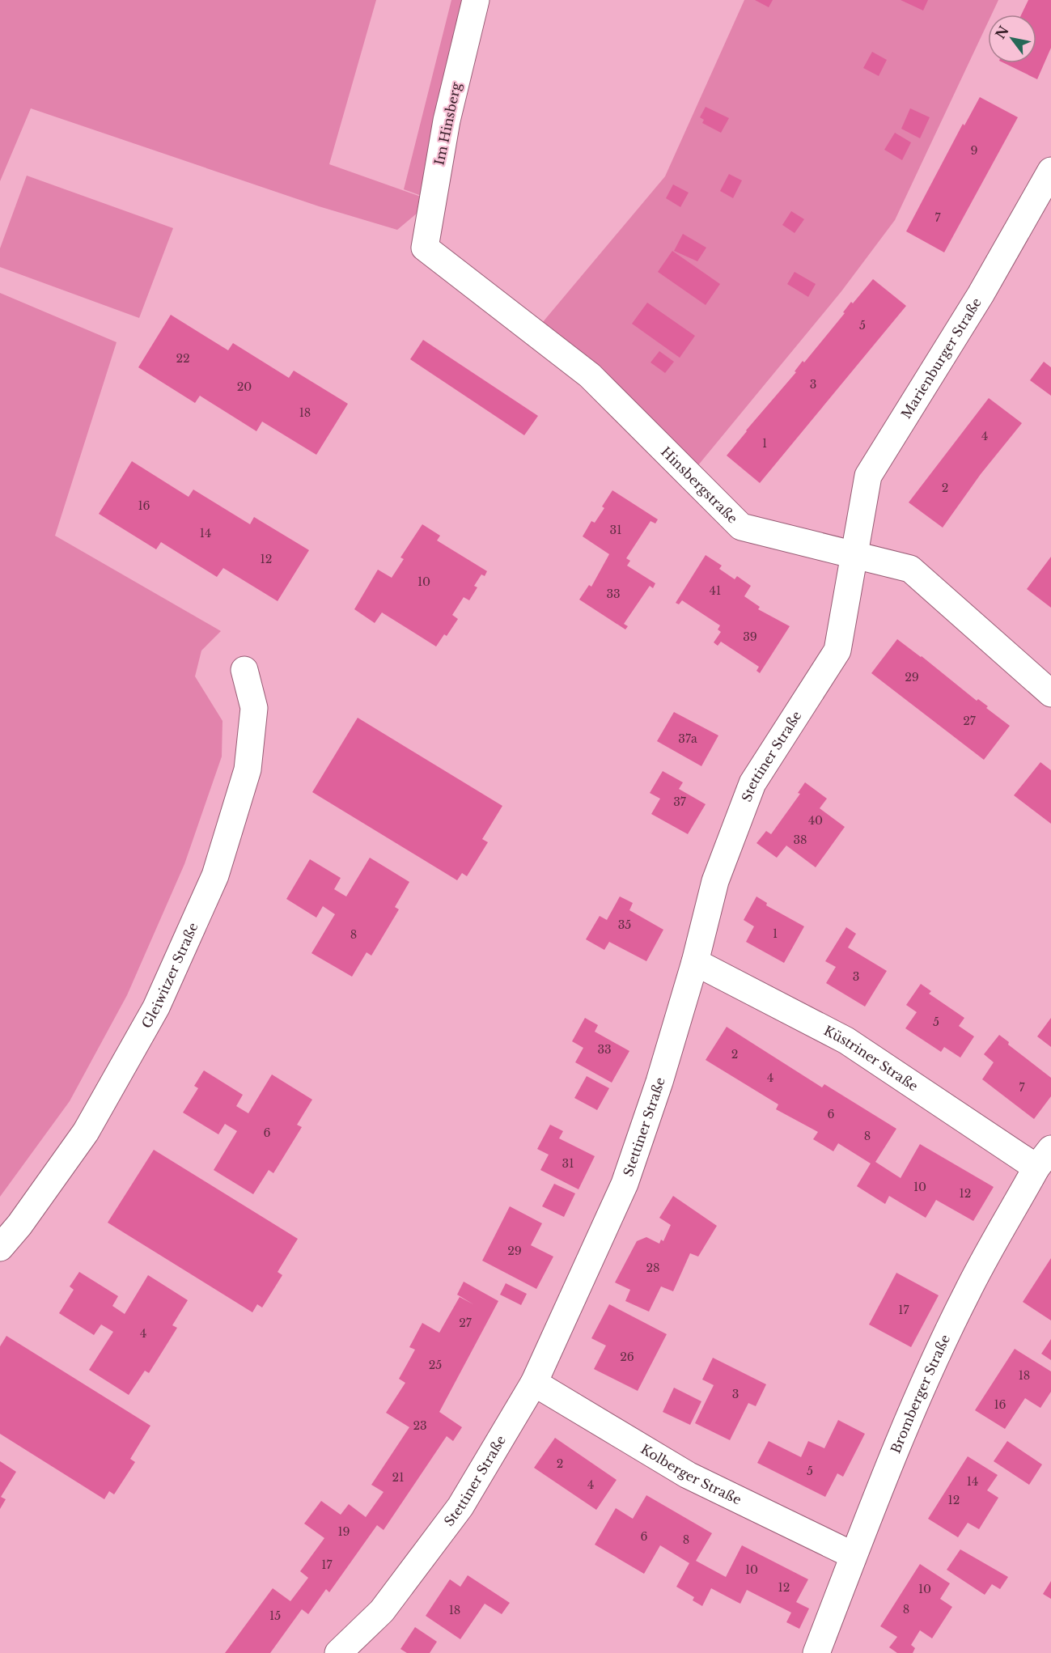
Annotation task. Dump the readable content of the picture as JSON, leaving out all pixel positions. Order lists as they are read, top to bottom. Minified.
{"streets":{"street":["Im Hinsberg","Marienburger Straße","Hinsbergstraße","Stettiner Straße","Gleiwitzer Straße","Küstriner Straße","Bromberger Straße","Kolberger Straße"]},"crossings":[["Im Hinsberg","Hinsbergstraße"],["Marienburger Straße","Hinsbergstraße"],["Marienburger Straße","Stettiner Straße"],["Hinsbergstraße","Stettiner Straße"],["Stettiner Straße","Küstriner Straße"],["Stettiner Straße","Kolberger Straße"],["Küstriner Straße","Bromberger Straße"],["Bromberger Straße","Kolberger Straße"]],"house_numbers":["9","7","5","22","3","20","18","4","1","2","16","31","14","12","10","41","33","39","29","27","37a","37","40","38","35","1","8","3","5","33","2","4","7","6","6","8","31","10","12","29","28","17","27","4","26","25","18","3","16","23","2","5","21","14","4","12","19","6","8","17","10","12","10","8","18","15"],"north":"top left"}
